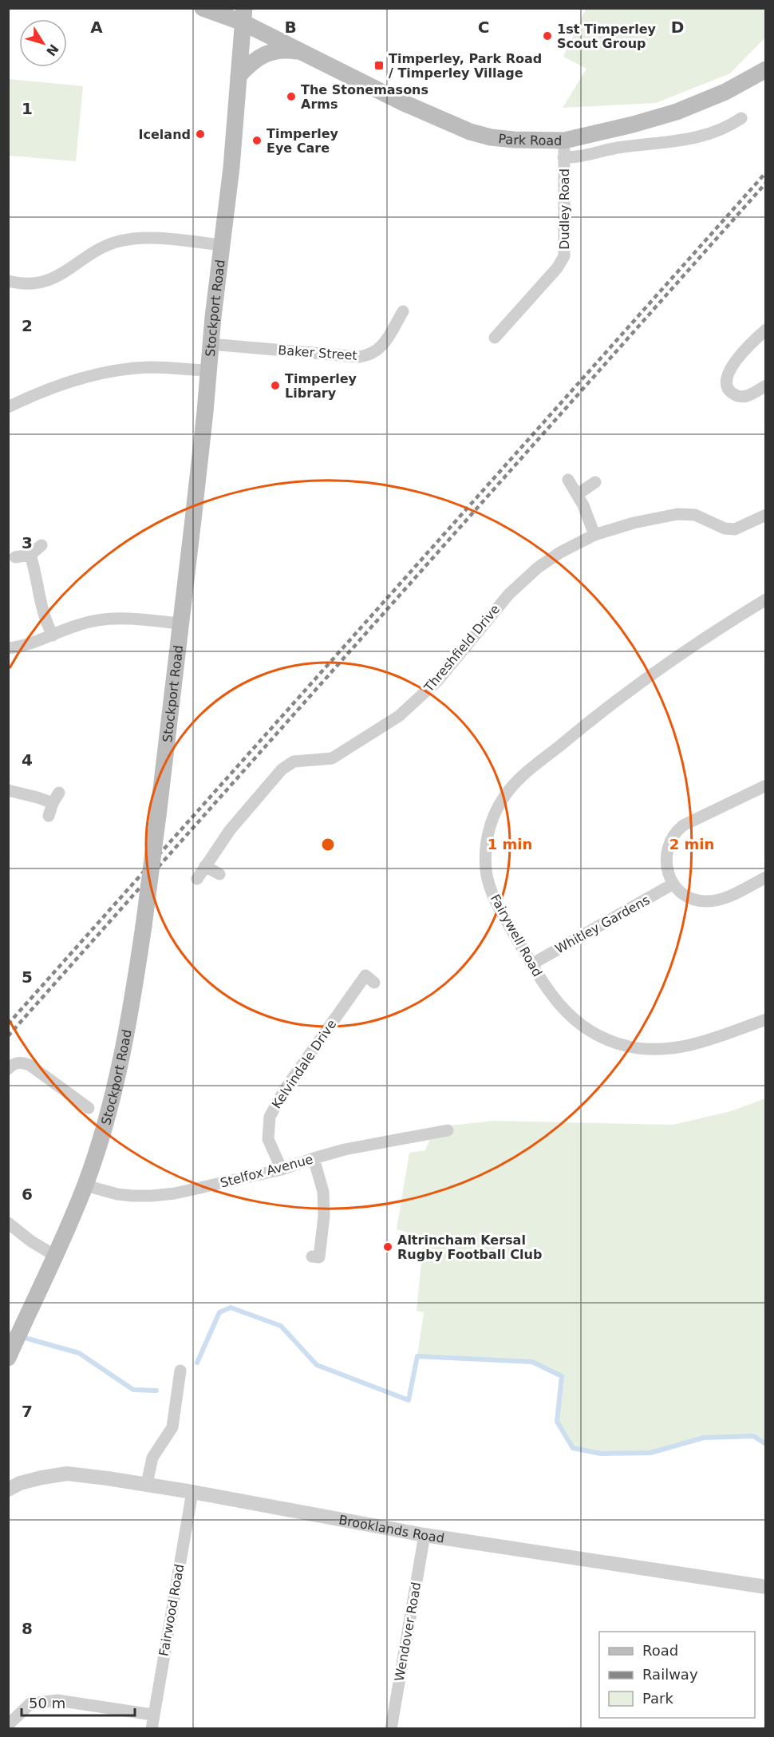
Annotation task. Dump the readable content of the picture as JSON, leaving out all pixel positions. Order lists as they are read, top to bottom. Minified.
{"streets":{"main road":["Park Road","Stockport Road"],"street":["Dudley Road","Baker Street","Threshfield Drive","Whitley Gardens","Fairywell Road","Kelvindale Drive","Stelfox Avenue","Brooklands Road","Fairwood Road","Wendover Road"]},"crossings":[["Park Road","Dudley Road"],["Park Road","Stockport Road"],["Stockport Road","Baker Street"],["Stockport Road","Stelfox Avenue"],["Whitley Gardens","Fairywell Road"],["Kelvindale Drive","Stelfox Avenue"],["Brooklands Road","Fairwood Road"],["Brooklands Road","Wendover Road"]],"places":{"other":["1st Timperley Scout Group","The Stonemasons Arms","Iceland","Timperley Eye Care","Timperley Library","Altrincham Kersal Rugby Football Club"],"transit":["Timperley, Park Road / Timperley Village"]},"legend":["Road","Railway","Park"],"scale_bar":"50 m","north":"bottom right","grid":{"columns":["A","B","C","D"],"rows":["1","2","3","4","5","6","7","8"]},"rings":["1 min","2 min"]}
